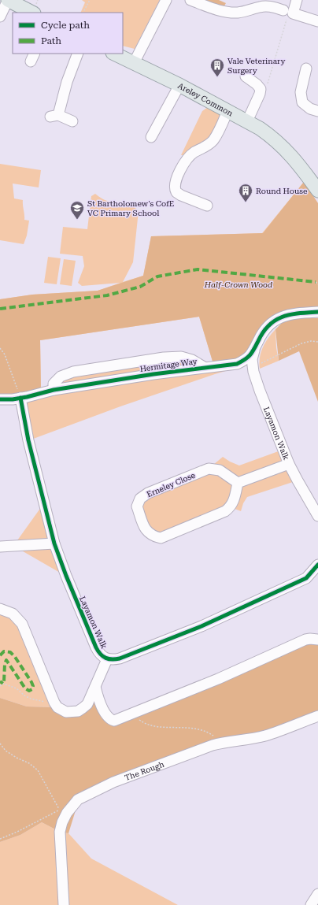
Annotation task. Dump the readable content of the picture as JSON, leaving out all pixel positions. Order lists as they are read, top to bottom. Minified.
{"streets":{"main road":["Areley Common"],"street":["Hermitage Way","Layamon Walk","Erneley Close","The Rough"]},"crossings":[["Hermitage Way","Layamon Walk"]],"parks":["Half-Crown Wood"],"places":{"building":["Vale Veterinary Surgery","Round House"],"school or university":["St Bartholomew's CofE VC Primary School"]},"legend":["Cycle path","Path"]}
